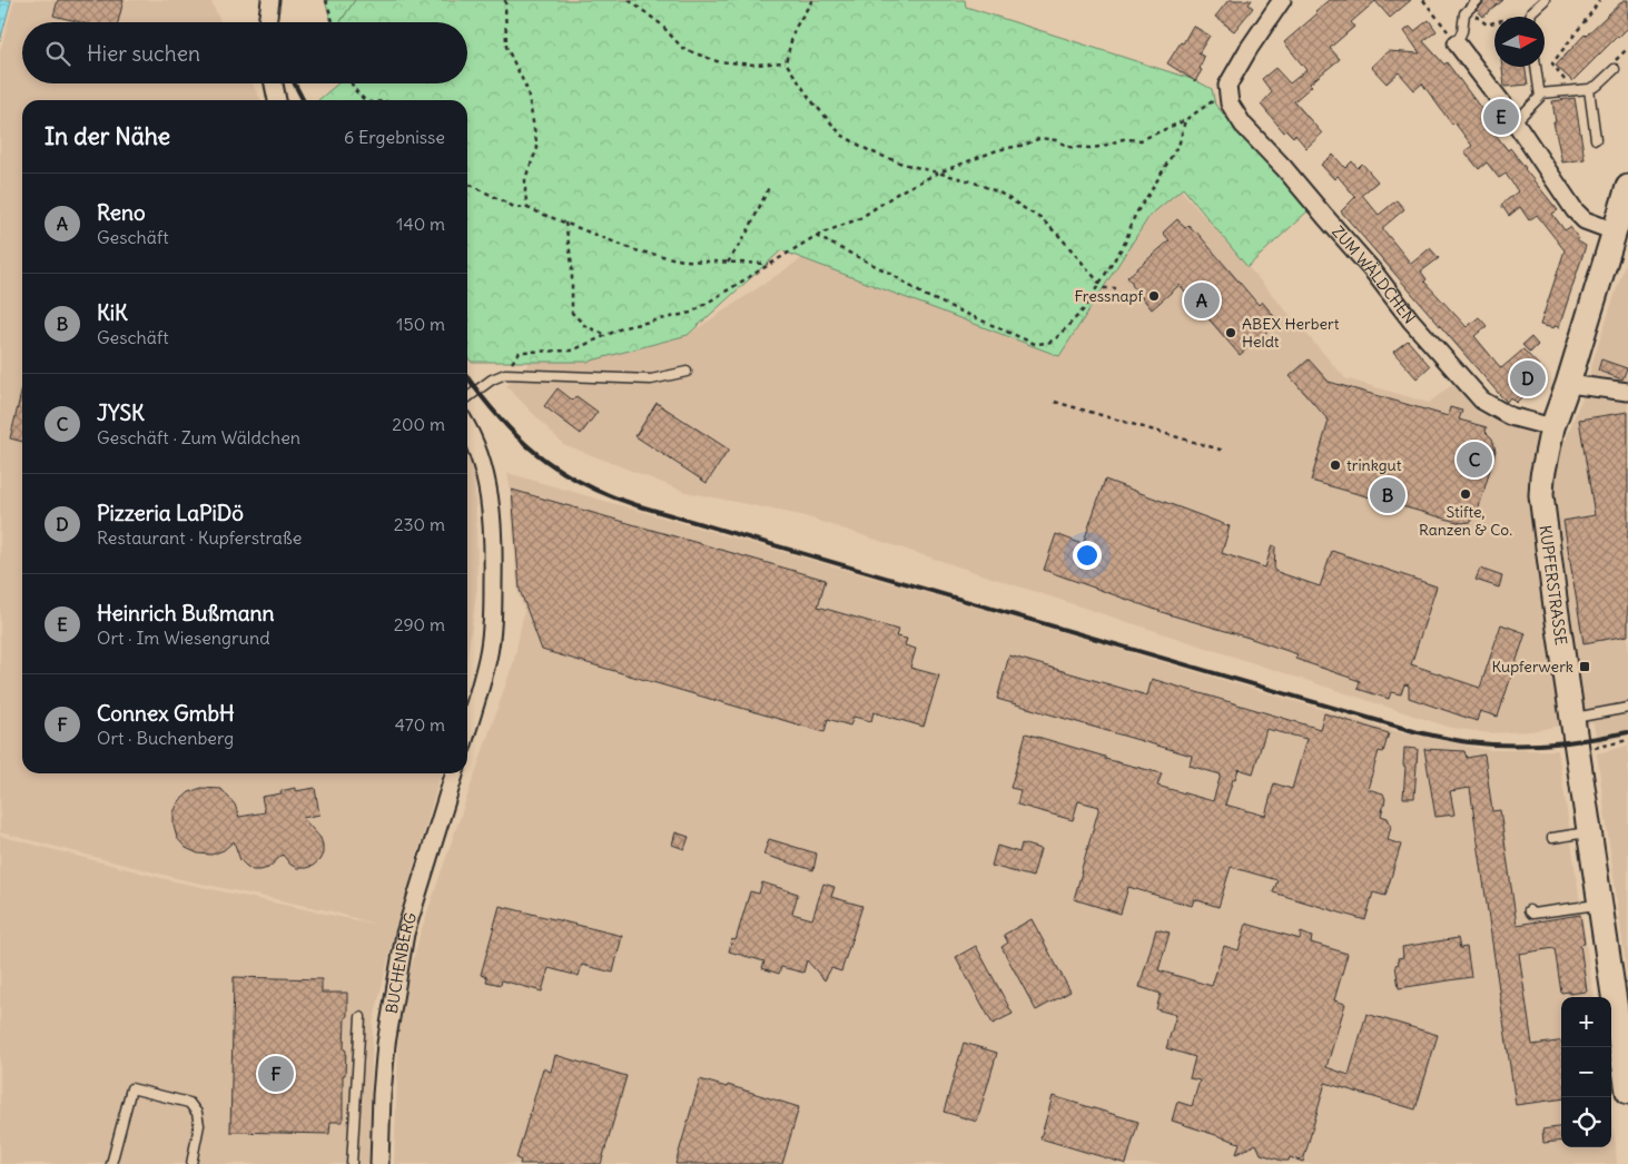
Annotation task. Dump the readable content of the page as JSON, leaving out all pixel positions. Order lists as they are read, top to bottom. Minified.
{"streets":{"street":["ZUM WÄLDCHEN","KUPFERSTRASSE","BUCHENBERG"]},"crossings":[["ZUM WÄLDCHEN","KUPFERSTRASSE"]],"places":{"other":["Fressnapf","ABEX Herbert Heldt","trinkgut","Stifte, Ranzen & Co."],"transit":["Kupferwerk"]},"north":"right","page":{"search":"Hier suchen","pins":["E","A","D","C","B","F"],"heading":["In der Nähe","6 Ergebnisse"],"list":[{"mark":"A","name":"Reno","note":"Geschäft","value":"140 m"},{"mark":"B","name":"KiK","note":"Geschäft","value":"150 m"},{"mark":"C","name":"JYSK","note":"Geschäft · Zum Wäldchen","value":"200 m"},{"mark":"D","name":"Pizzeria LaPiDö","note":"Restaurant · Kupferstraße","value":"230 m"},{"mark":"E","name":"Heinrich Bußmann","note":"Ort · Im Wiesengrund","value":"290 m"},{"mark":"F","name":"Connex GmbH","note":"Ort · Buchenberg","value":"470 m"}],"map_buttons":["+","−"]}}
